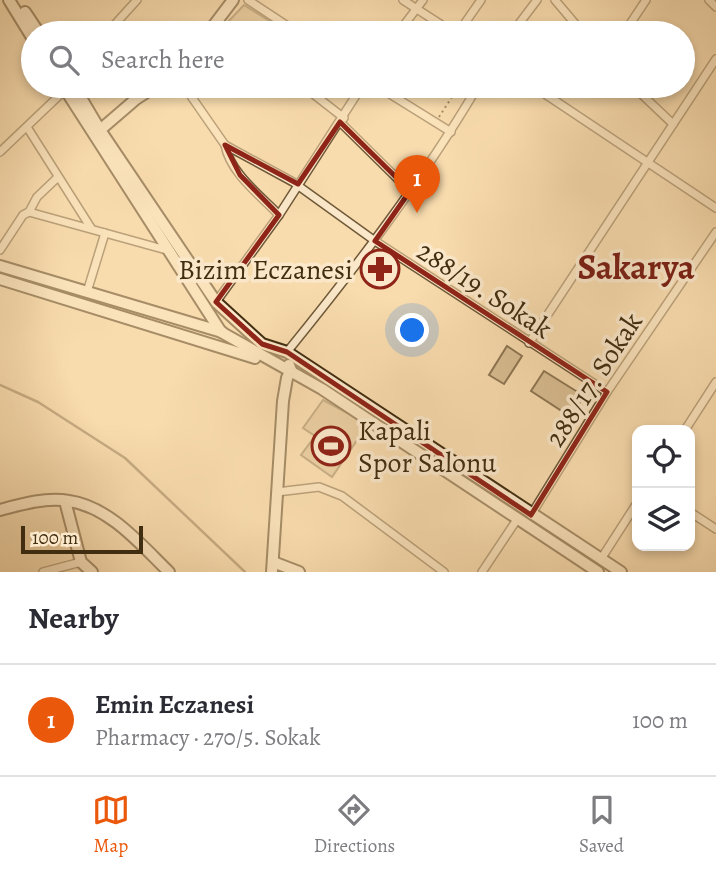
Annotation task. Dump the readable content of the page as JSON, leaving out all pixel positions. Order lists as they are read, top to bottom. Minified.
{"streets":{"street":["288/19. Sokak","288/17. Sokak"]},"crossings":[["288/19. Sokak","288/17. Sokak"]],"districts":["Sakarya"],"places":{"pharmacy":["Bizim Eczanesi"],"sports":["Kapali Spor Salonu"]},"scale_bar":"100 m","page":{"search":"Search here","pins":"1","scale":"100 m","heading":"Nearby","list":[{"mark":"1","name":"Emin Eczanesi","note":"Pharmacy · 270/5. Sokak","value":"100 m"}],"nav":["Map","Directions","Saved"]}}
